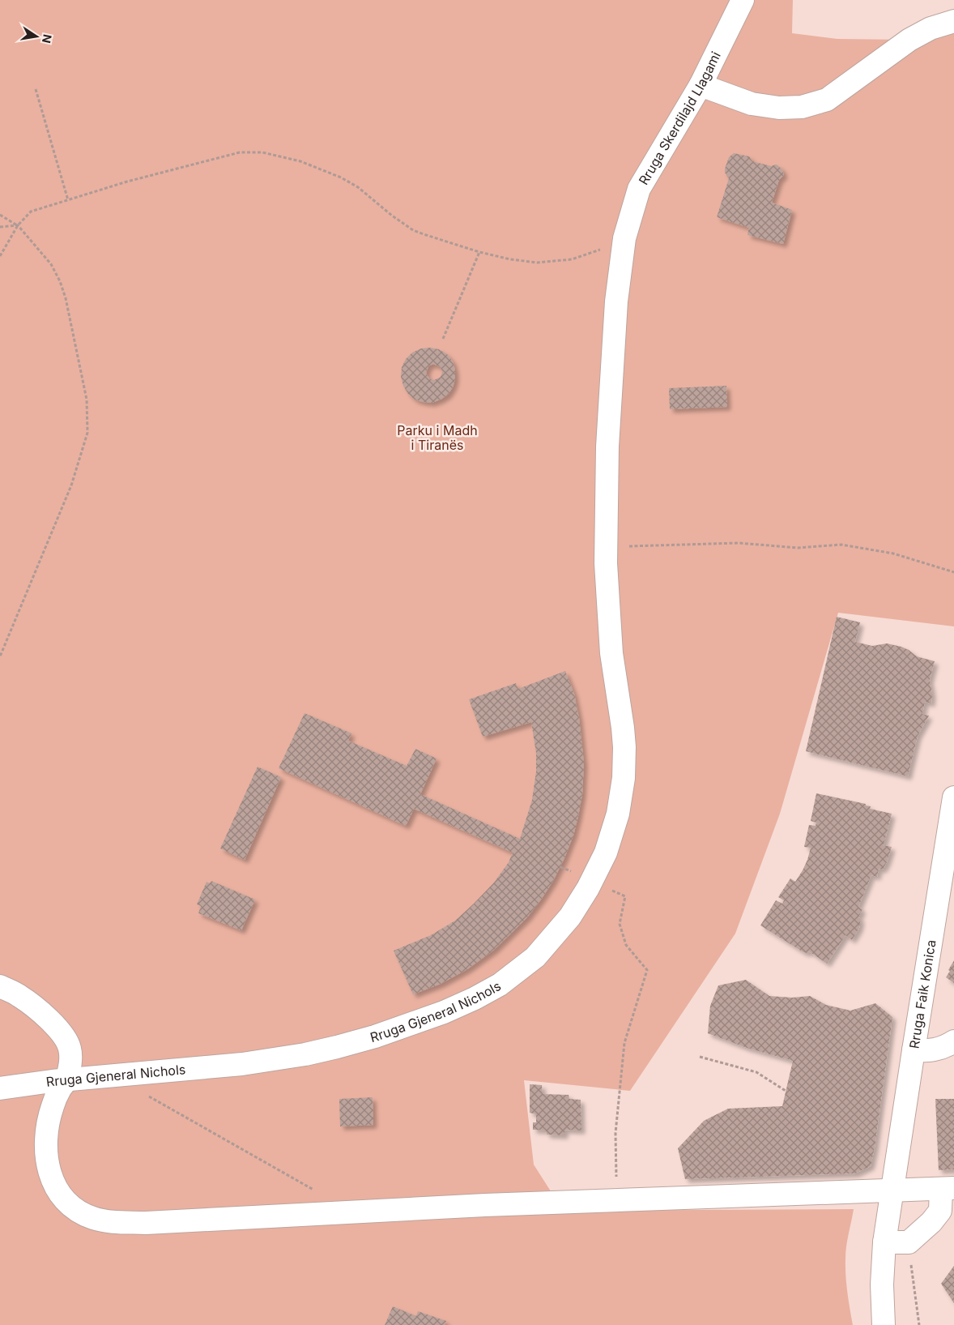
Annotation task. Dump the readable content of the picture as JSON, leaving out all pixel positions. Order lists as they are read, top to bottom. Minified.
{"streets":{"street":["Rruga Skerdilajd Llagami","Rruga Faik Konica","Rruga Gjeneral Nichols"]},"crossings":[["Rruga Skerdilajd Llagami","Rruga Gjeneral Nichols"]],"parks":["Parku i Madh i Tiranës"],"north":"right"}
